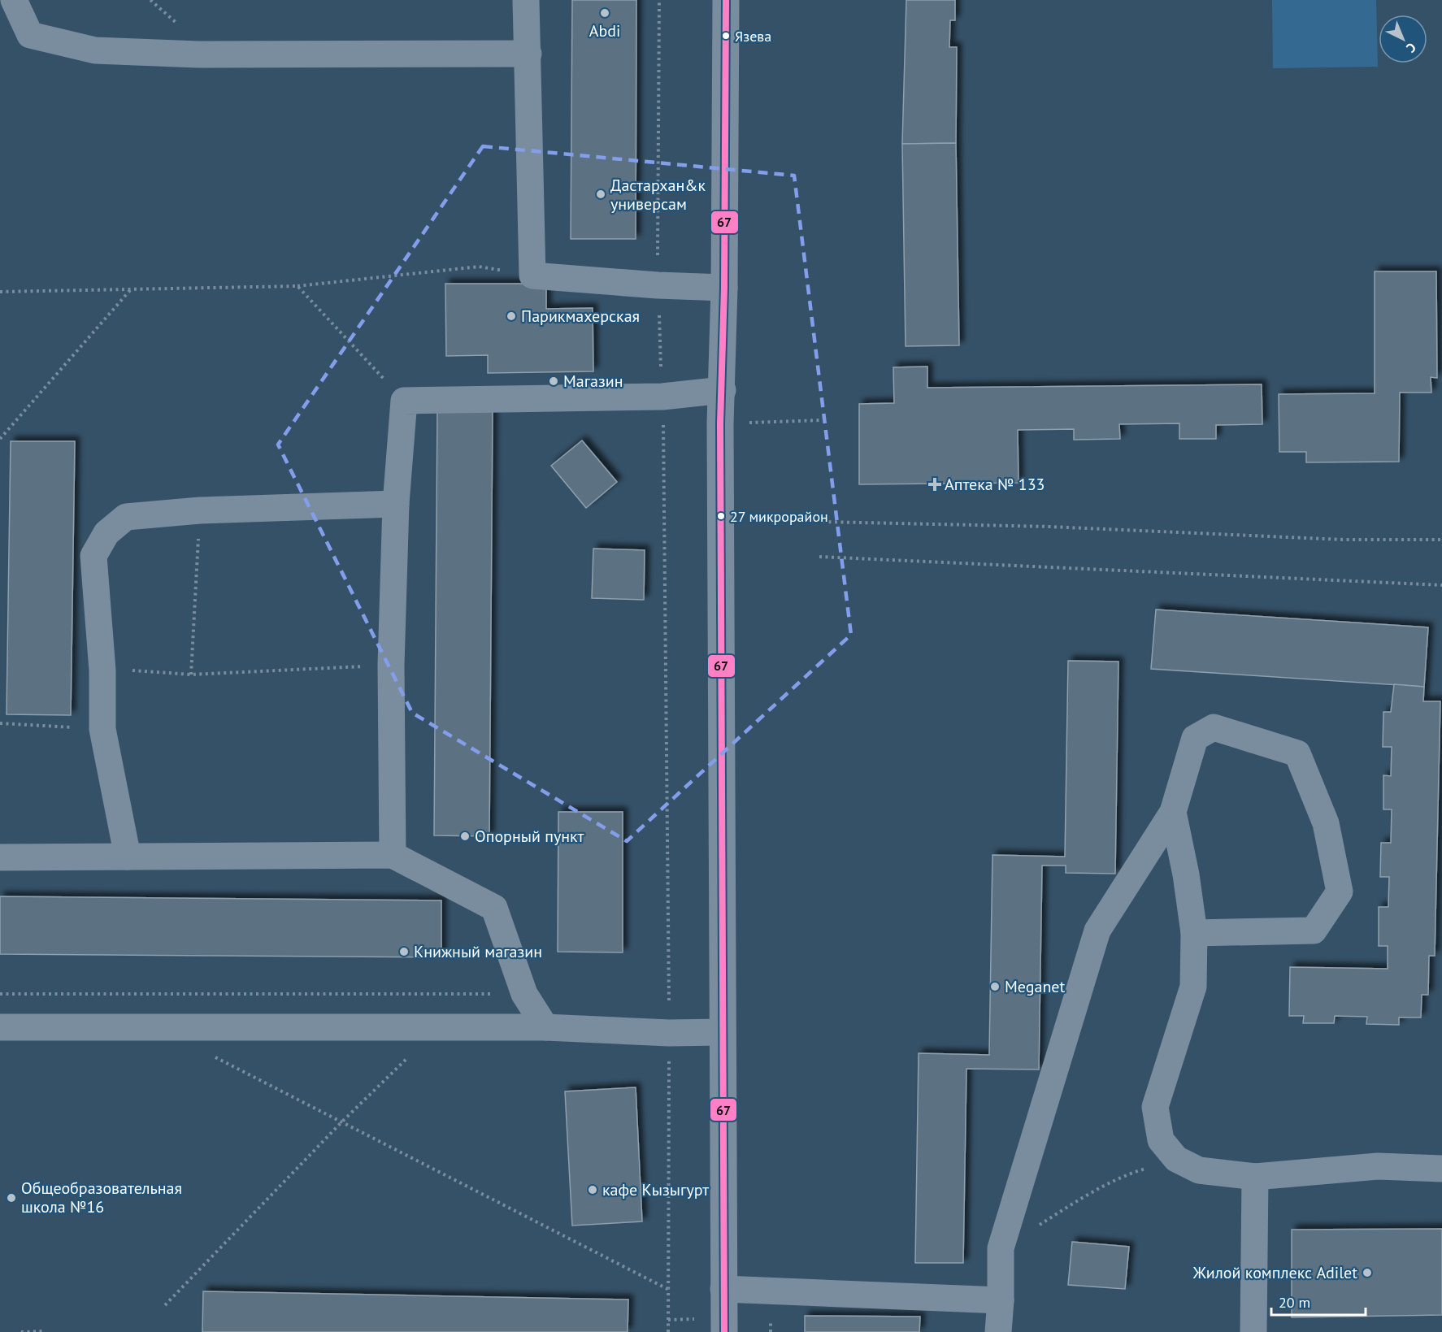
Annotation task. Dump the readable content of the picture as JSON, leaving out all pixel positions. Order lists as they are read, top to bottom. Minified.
{"places":{"other":["Abdi","Язева","Дастархан&к универсам","Парикмахерская","Магазин","27 микрорайон","Опорный пункт","Книжный магазин","Meganet","кафе Кызыгурт","Общеобразовательная школа №16","Жилой комплекс Adilet"],"health":["Аптека № 133"]},"lines":["transit line 67"],"scale_bar":"20 m","north":"bottom right"}
